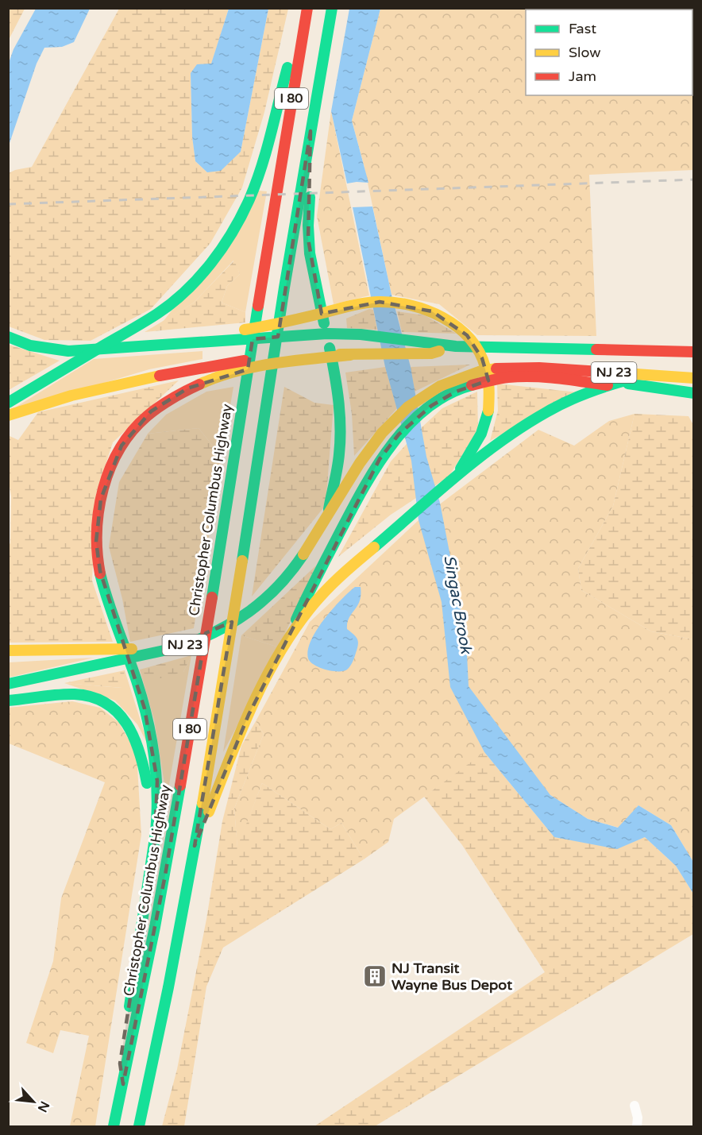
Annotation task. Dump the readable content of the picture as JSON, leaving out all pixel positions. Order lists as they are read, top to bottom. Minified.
{"streets":{"main road":["I 80","NJ 23","Christopher Columbus Highway"]},"water":["Singac Brook"],"places":{"building":["NJ Transit Wayne Bus Depot"]},"legend":["Fast","Slow","Jam"],"north":"bottom right"}
